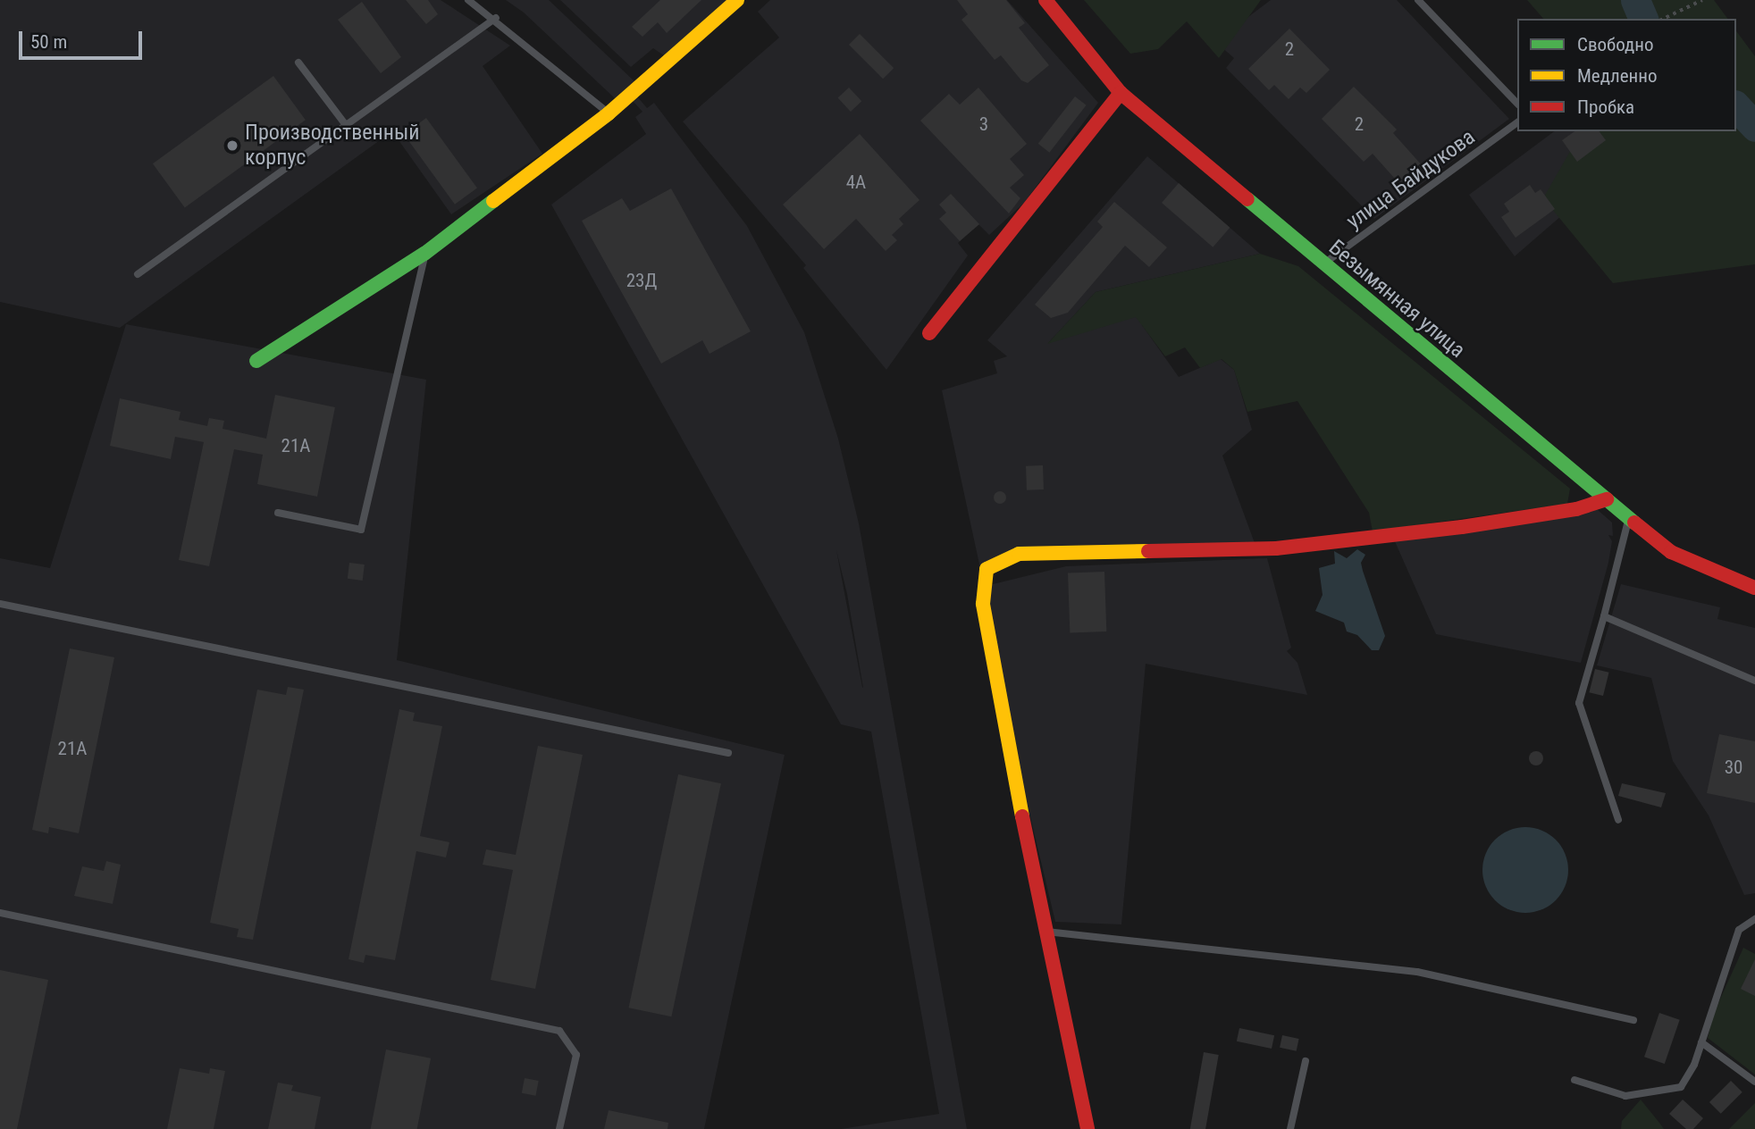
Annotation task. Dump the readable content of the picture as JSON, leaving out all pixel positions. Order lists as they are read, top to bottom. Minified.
{"streets":{"street":["Безымянная улица"],"lane":["улица Байдукова"]},"crossings":[["улица Байдукова","Безымянная улица"]],"places":["Производственный корпус"],"house_numbers":["2","3","2","4А","23Д","21А","21А","30"],"legend":["Свободно","Медленно","Пробка"],"scale_bar":"50 m"}
